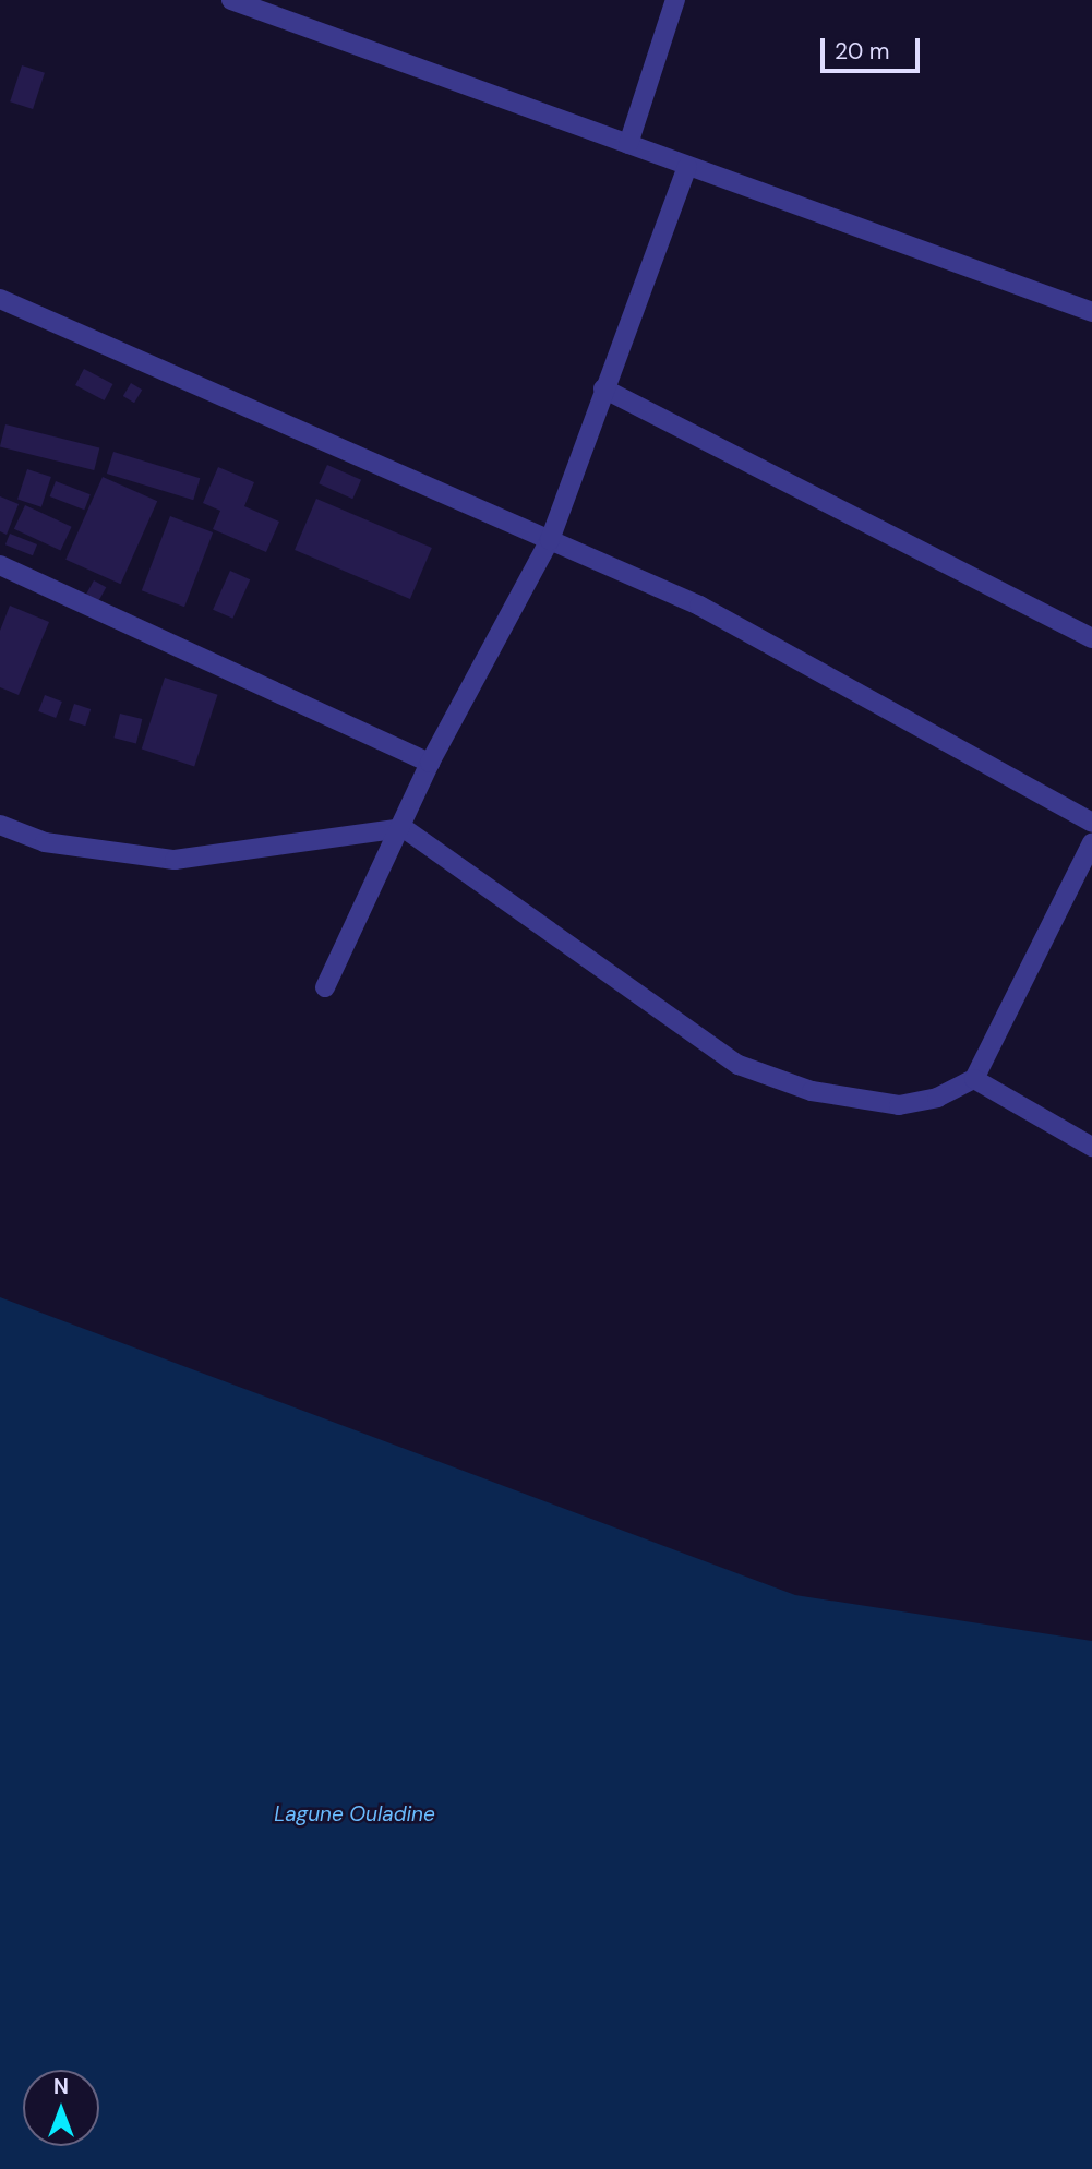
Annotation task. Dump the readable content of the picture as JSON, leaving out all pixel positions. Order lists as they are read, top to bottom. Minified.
{"water":["Lagune Ouladine"],"scale_bar":"20 m","north":"top"}
